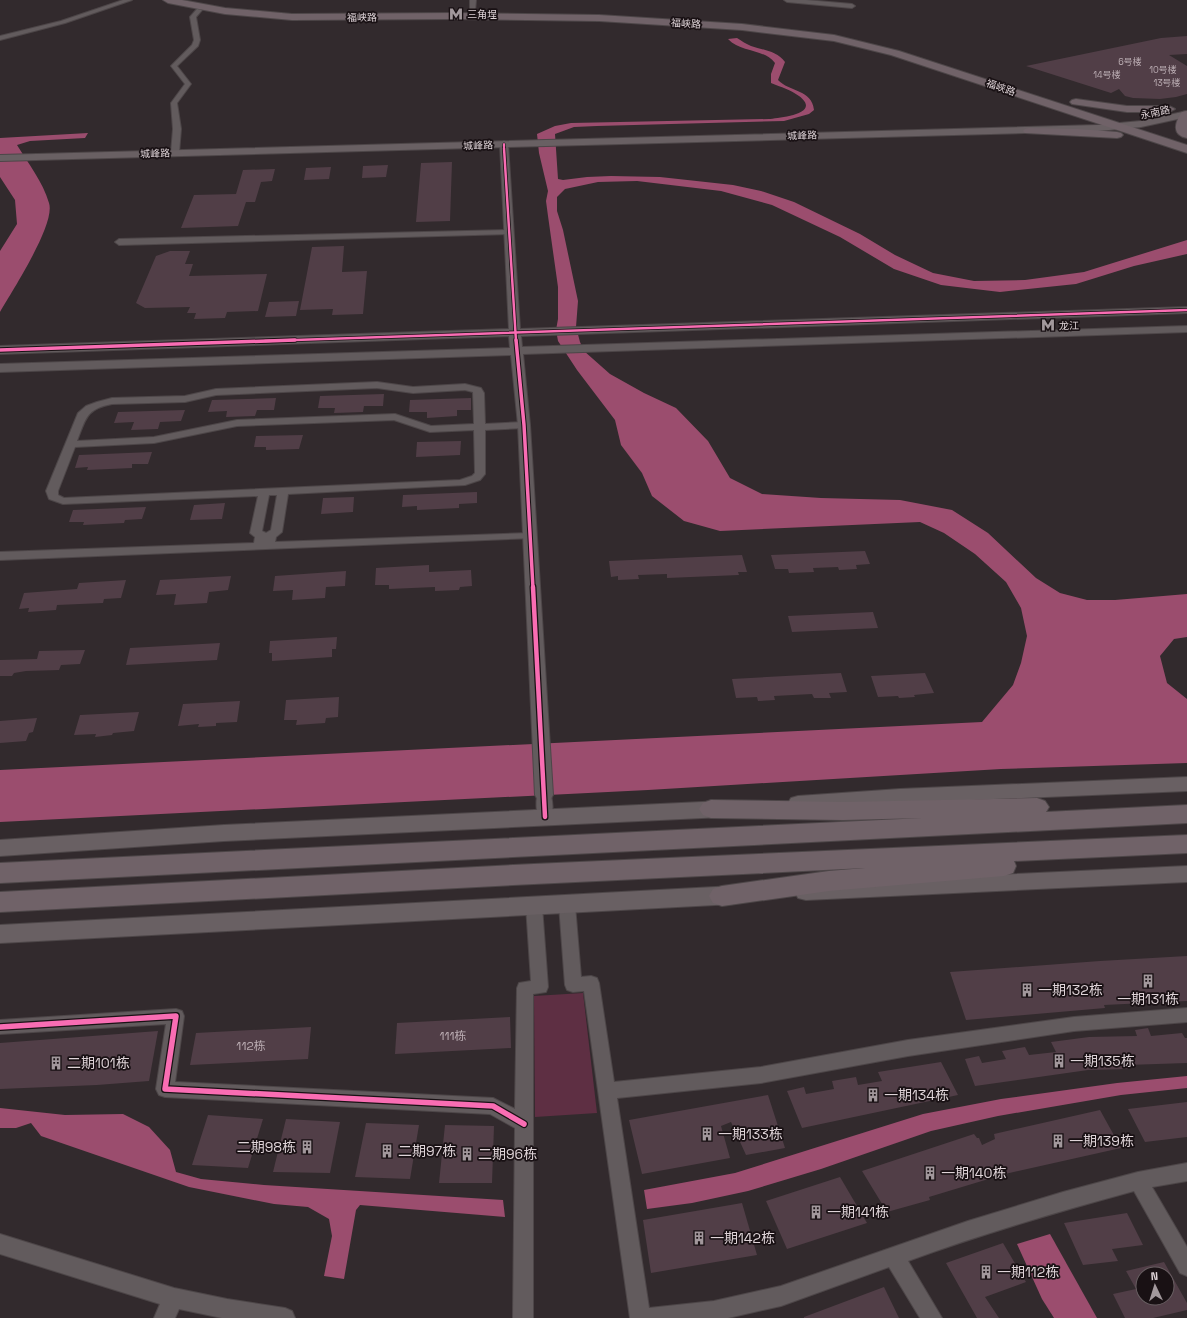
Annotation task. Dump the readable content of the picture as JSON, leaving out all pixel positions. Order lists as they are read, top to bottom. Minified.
{"streets":{"highway":["福峡路"],"main road":["永南路","城峰路"]},"crossings":[["福峡路","永南路"]],"places":{"metro station":["三角埕","龙江"],"building":["一期131栋","一期132栋","一期135栋","二期101栋","一期134栋","一期133栋","一期139栋","二期98栋","二期97栋","二期96栋","一期140栋","一期141栋","一期142栋","一期112栋"]},"house_numbers":["6号楼","10号楼","14号楼","13号楼","111栋","112栋"],"north":"top"}
